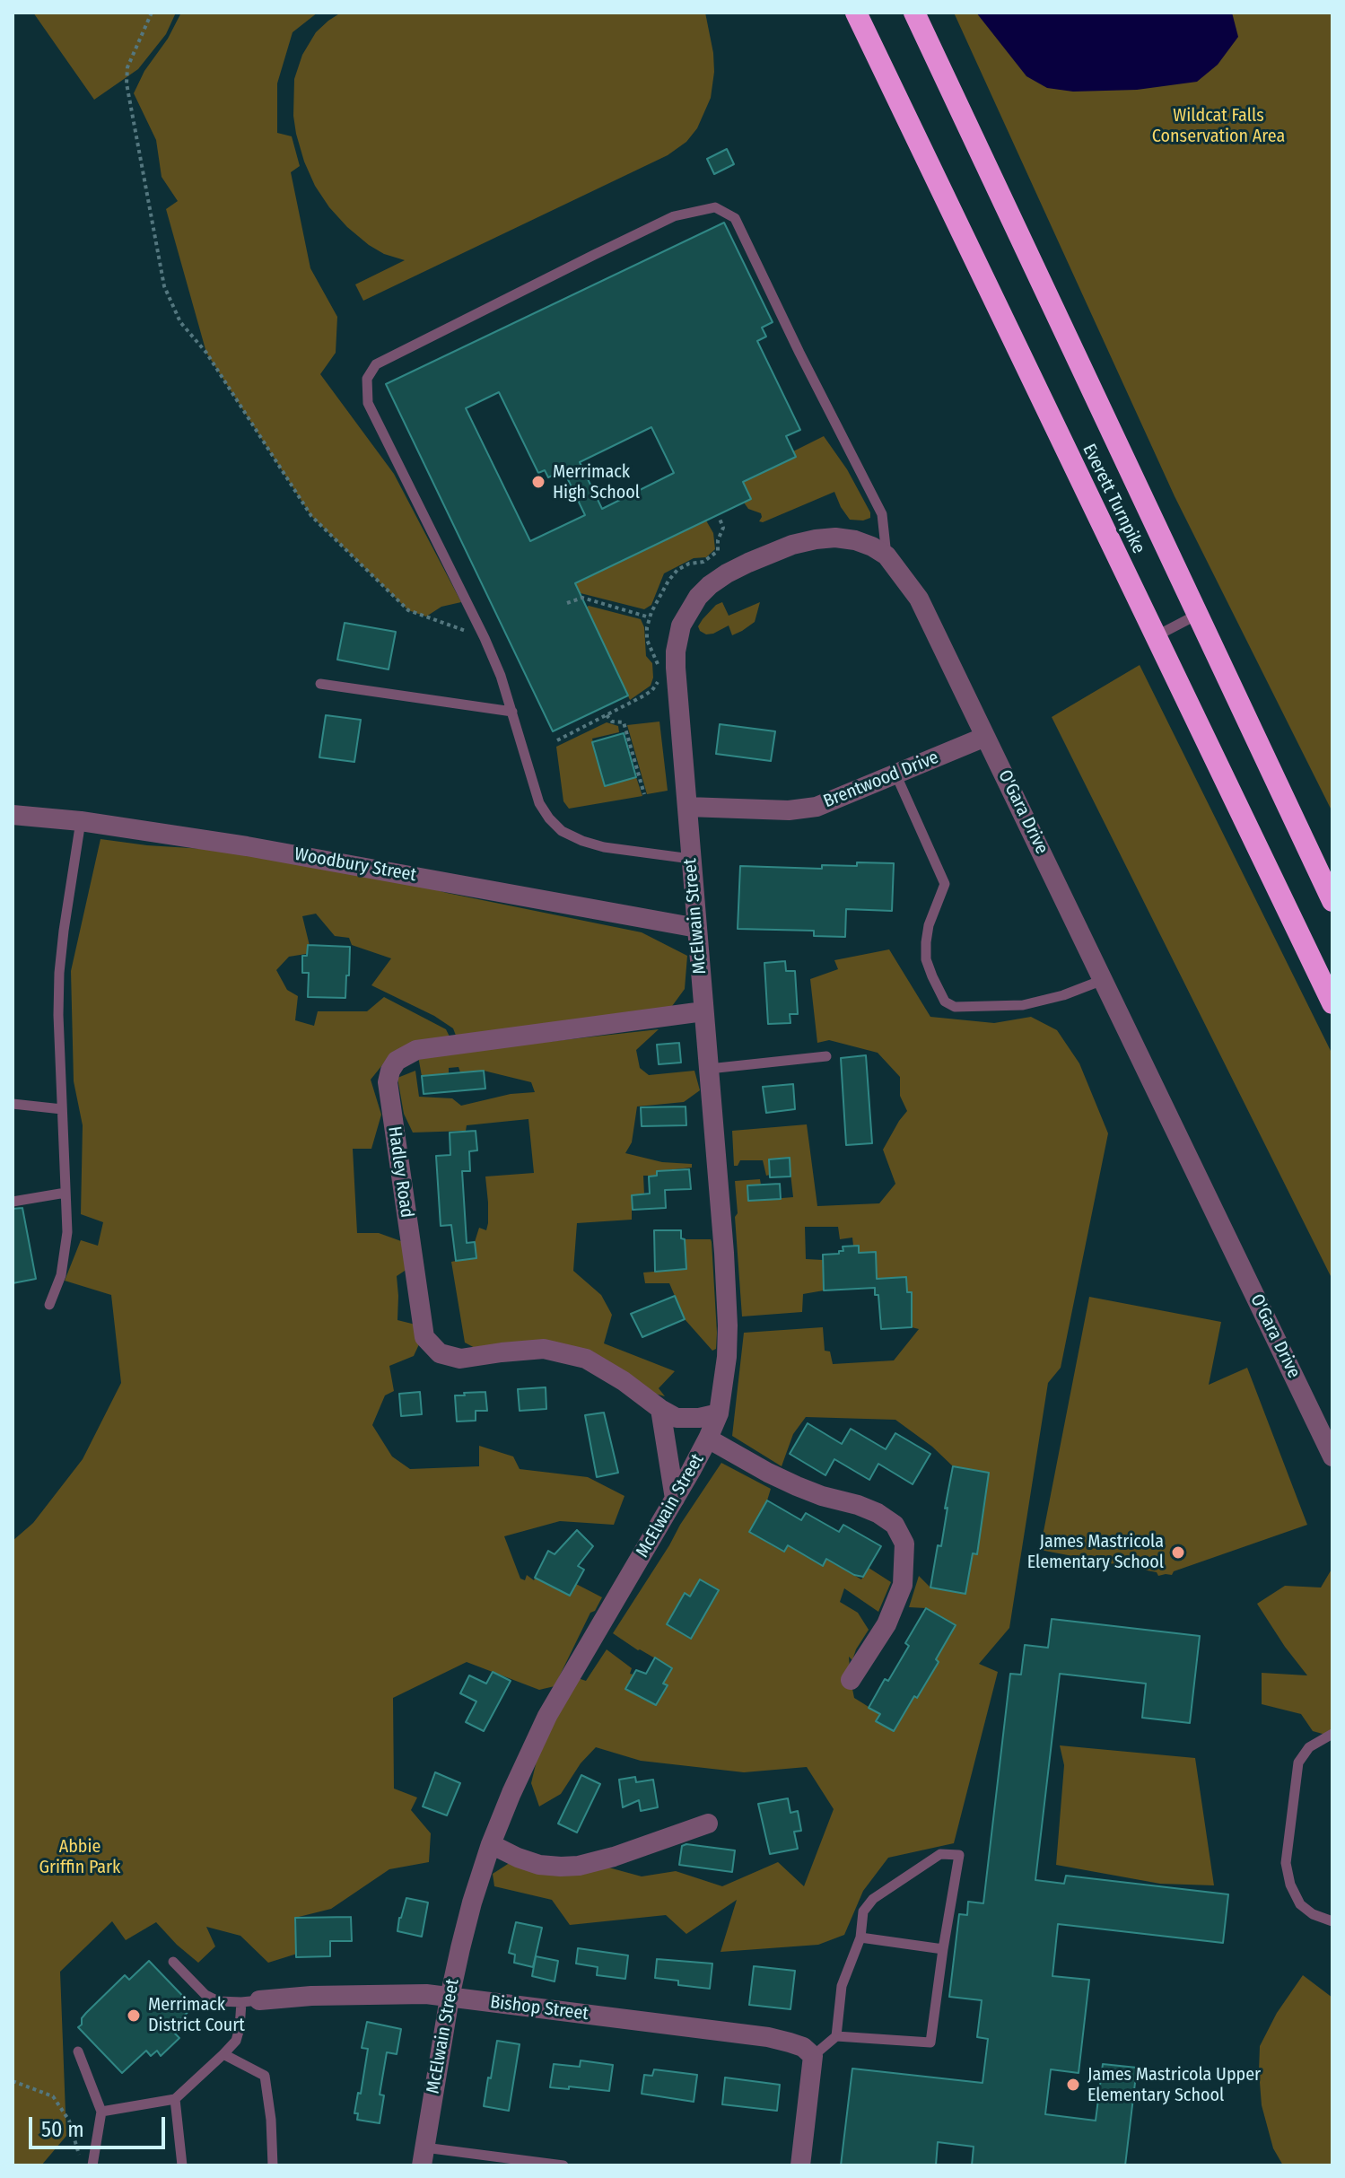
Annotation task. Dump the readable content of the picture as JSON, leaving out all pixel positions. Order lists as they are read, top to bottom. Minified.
{"streets":{"highway":["Everett Turnpike"],"street":["Brentwood Drive","O'Gara Drive","Woodbury Street","McElwain Street","Hadley Road","Bishop Street"]},"crossings":[["Brentwood Drive","O'Gara Drive"],["Brentwood Drive","McElwain Street"],["O'Gara Drive","McElwain Street"],["Woodbury Street","McElwain Street"],["McElwain Street","Hadley Road"],["McElwain Street","Bishop Street"]],"parks":["Wildcat Falls Conservation Area","Abbie Griffin Park"],"places":["Merrimack High School","James Mastricola Elementary School","Merrimack District Court","James Mastricola Upper Elementary School"],"scale_bar":"50 m"}
